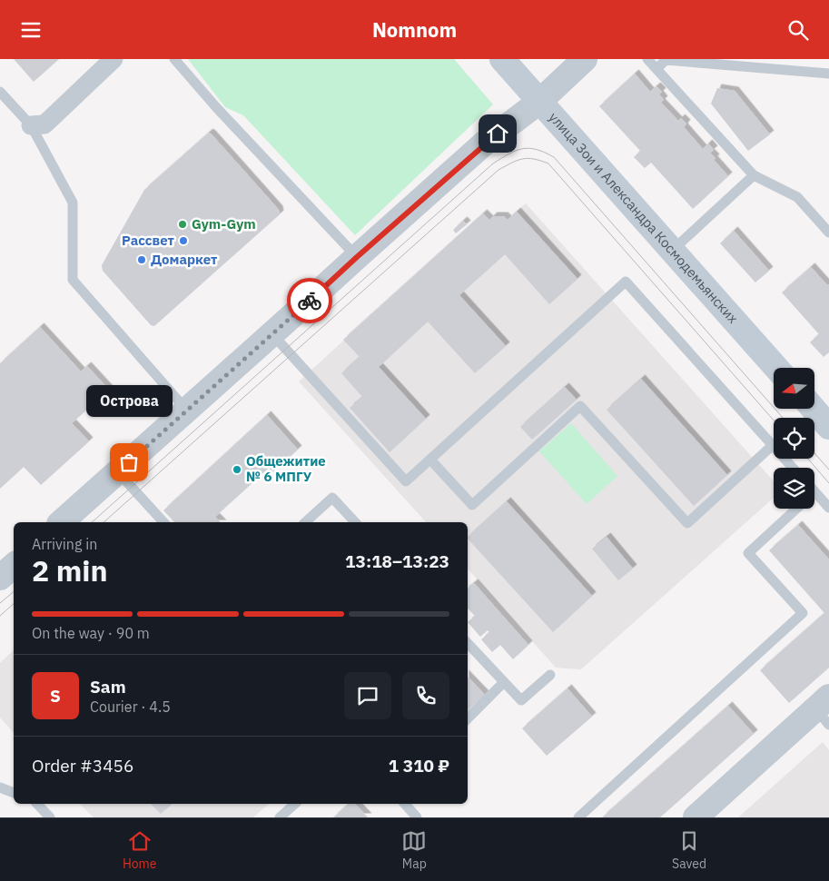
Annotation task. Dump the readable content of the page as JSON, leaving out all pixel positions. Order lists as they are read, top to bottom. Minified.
{"streets":{"main road":["улица Зои и Александра Космодемьянских"]},"places":["Gym-Gym","Рассвет","Домаркет","Острова","Общежитие № 6 МПГУ"],"north":"left","page":{"header":"Nomnom","bubble":"Острова","heading":["2 min","Arriving in","13:18–13:23"],"panel":["Sam","Courier · 4.5","Order #3456","1 310 ₽"],"bar":"On the way · 90 m","round":"S","tabs":["Home","Map","Saved"]}}
